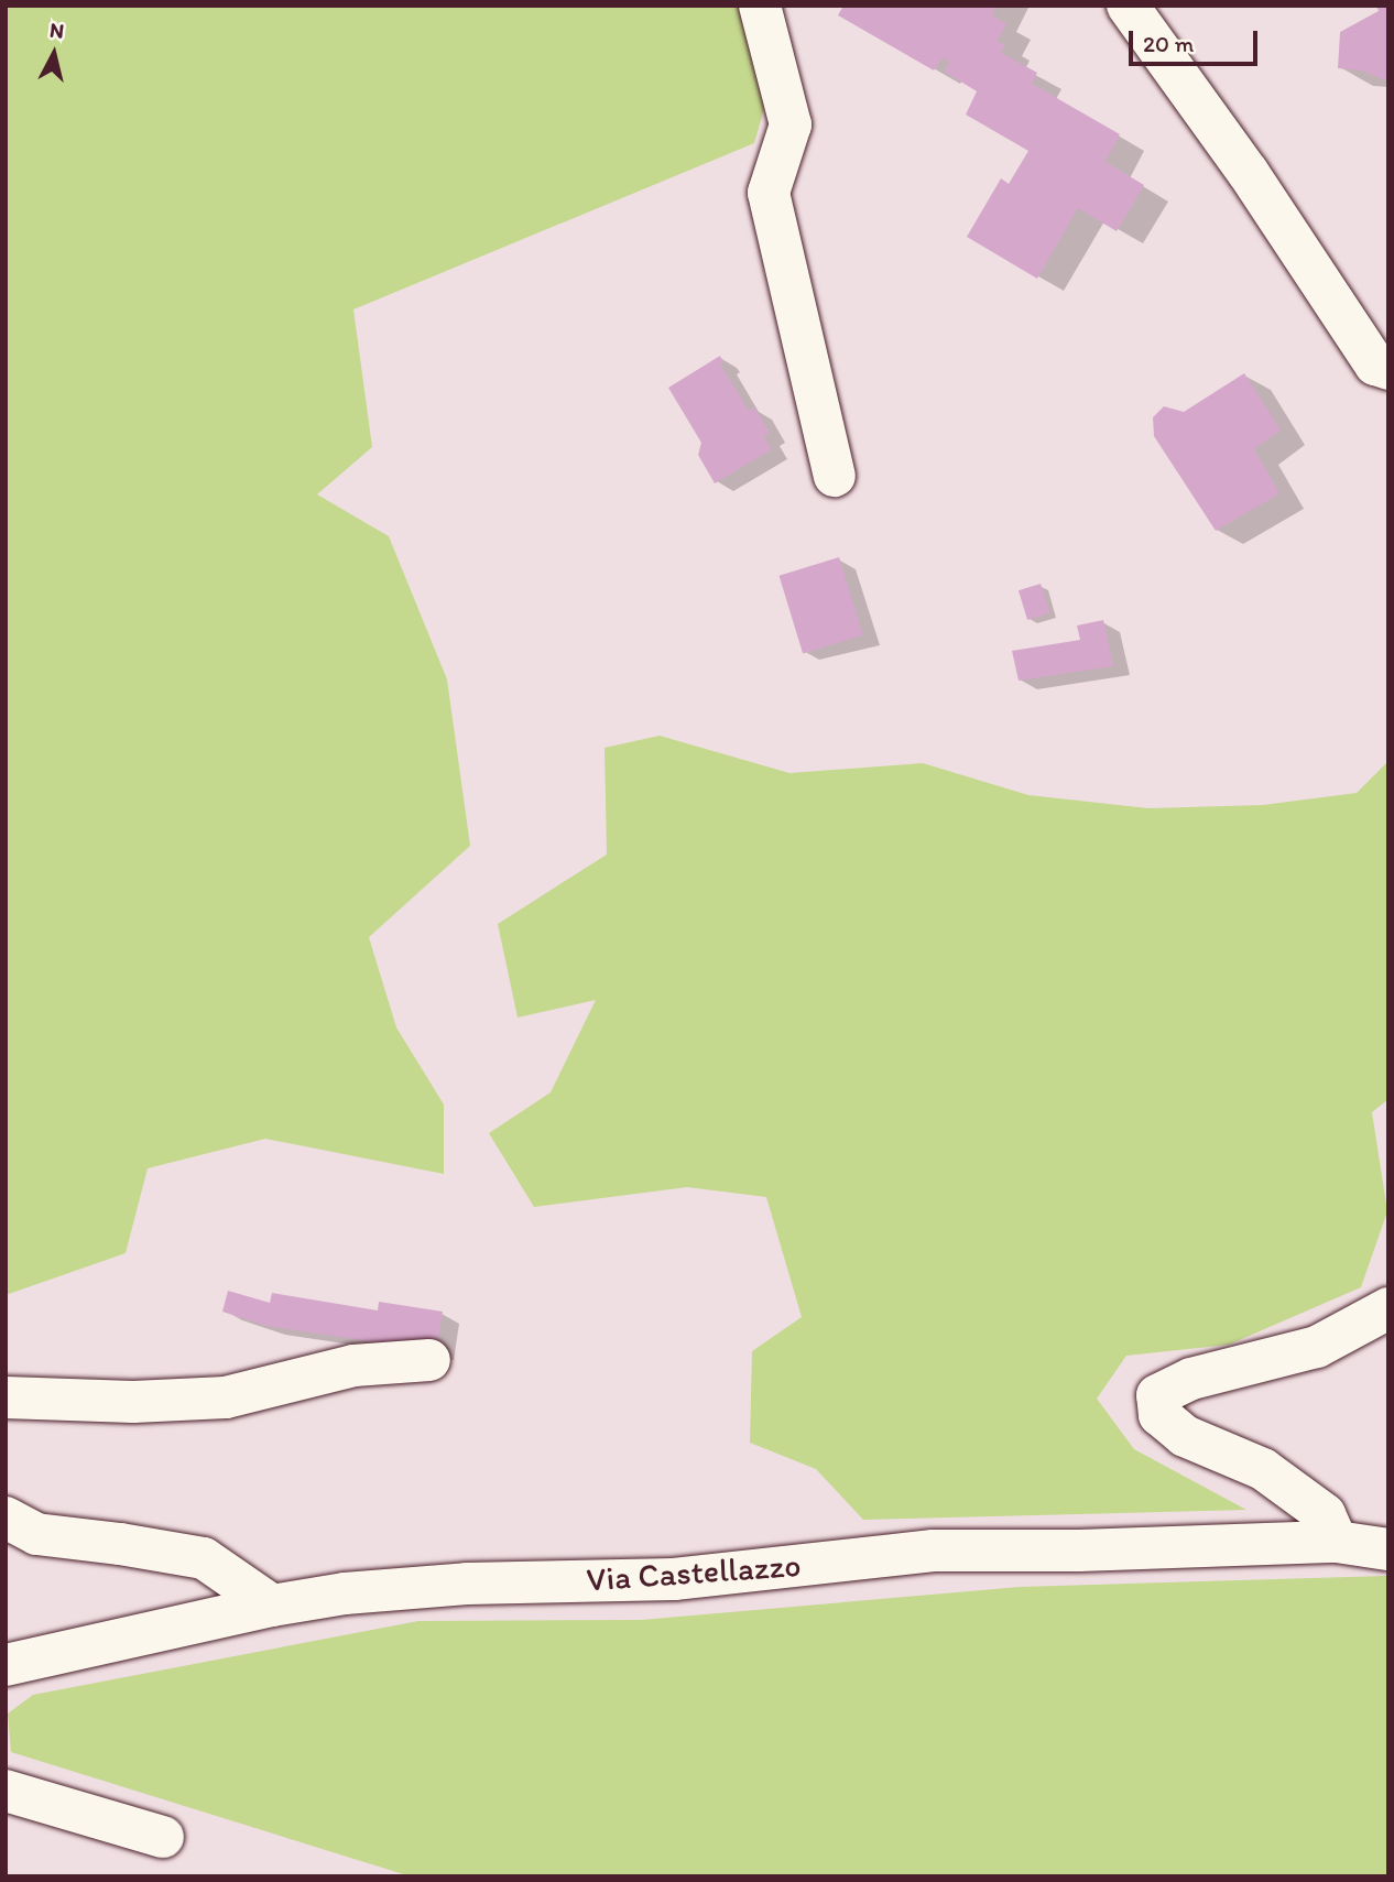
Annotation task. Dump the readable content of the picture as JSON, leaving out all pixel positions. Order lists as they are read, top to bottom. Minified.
{"streets":{"street":["Via Castellazzo"]},"scale_bar":"20 m","north":"top"}
